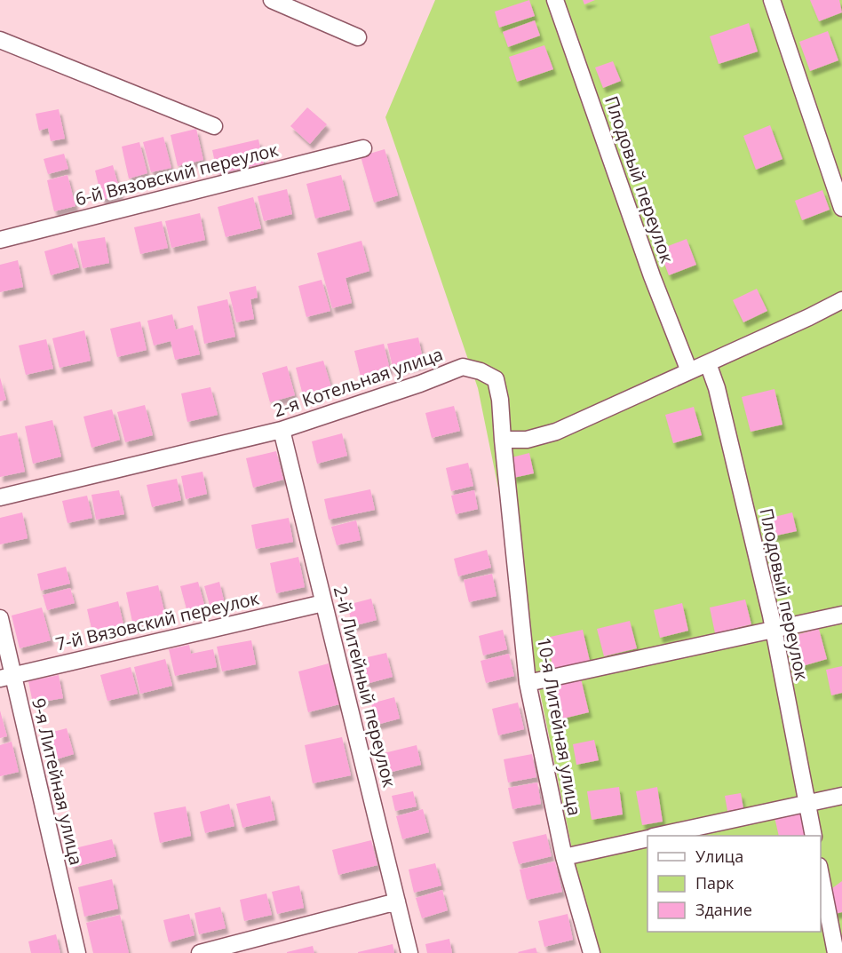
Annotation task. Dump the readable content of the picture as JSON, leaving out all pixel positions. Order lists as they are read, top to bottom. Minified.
{"streets":{"street":["6-й Вязовский переулок","Плодовый переулок","2-я Котельная улица","7-й Вязовский переулок","2-й Литейный переулок","10-я Литейная улица","9-я Литейная улица"]},"crossings":[["2-я Котельная улица","2-й Литейный переулок"],["2-я Котельная улица","10-я Литейная улица"],["7-й Вязовский переулок","2-й Литейный переулок"],["7-й Вязовский переулок","9-я Литейная улица"]],"legend":["Улица","Парк","Здание"]}
